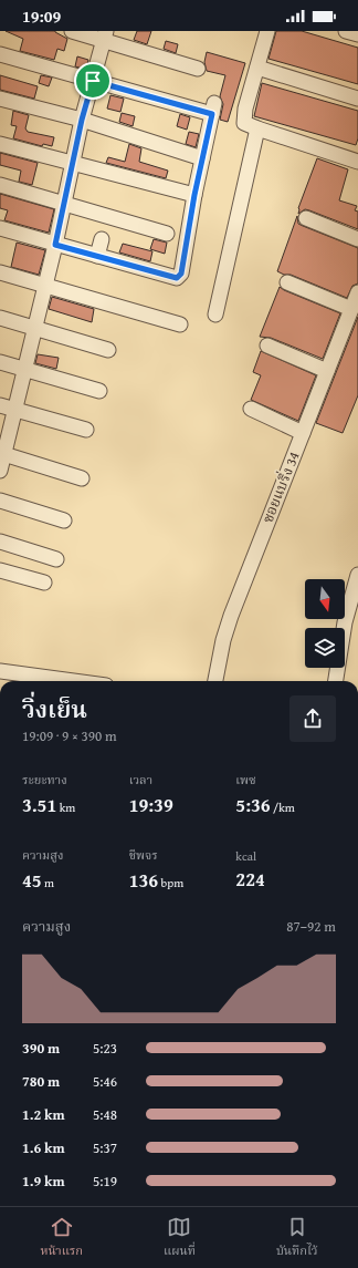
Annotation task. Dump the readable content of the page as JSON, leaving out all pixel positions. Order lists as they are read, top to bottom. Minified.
{"streets":{"street":["ซอยแบริ่ง 34"]},"north":"bottom","page":{"status":"19:09","heading":["วิ่งเย็น","19:09 · 9 × 390 m"],"stats":[["ระยะทาง","3.51 km"],["เวลา","19:39"],["เพซ","5:36 /km"],["ความสูง","45 m"],["ชีพจร","136 bpm"],["kcal","224"]],"chart":["ความสูง","87–92 m"],"list":[{"name":"390 m","note":"5:23"},{"name":"780 m","note":"5:46"},{"name":"1.2 km","note":"5:48"},{"name":"1.6 km","note":"5:37"},{"name":"1.9 km","note":"5:19"}],"tabs":["หน้าแรก","แผนที่","บันทึกไว้"]}}
